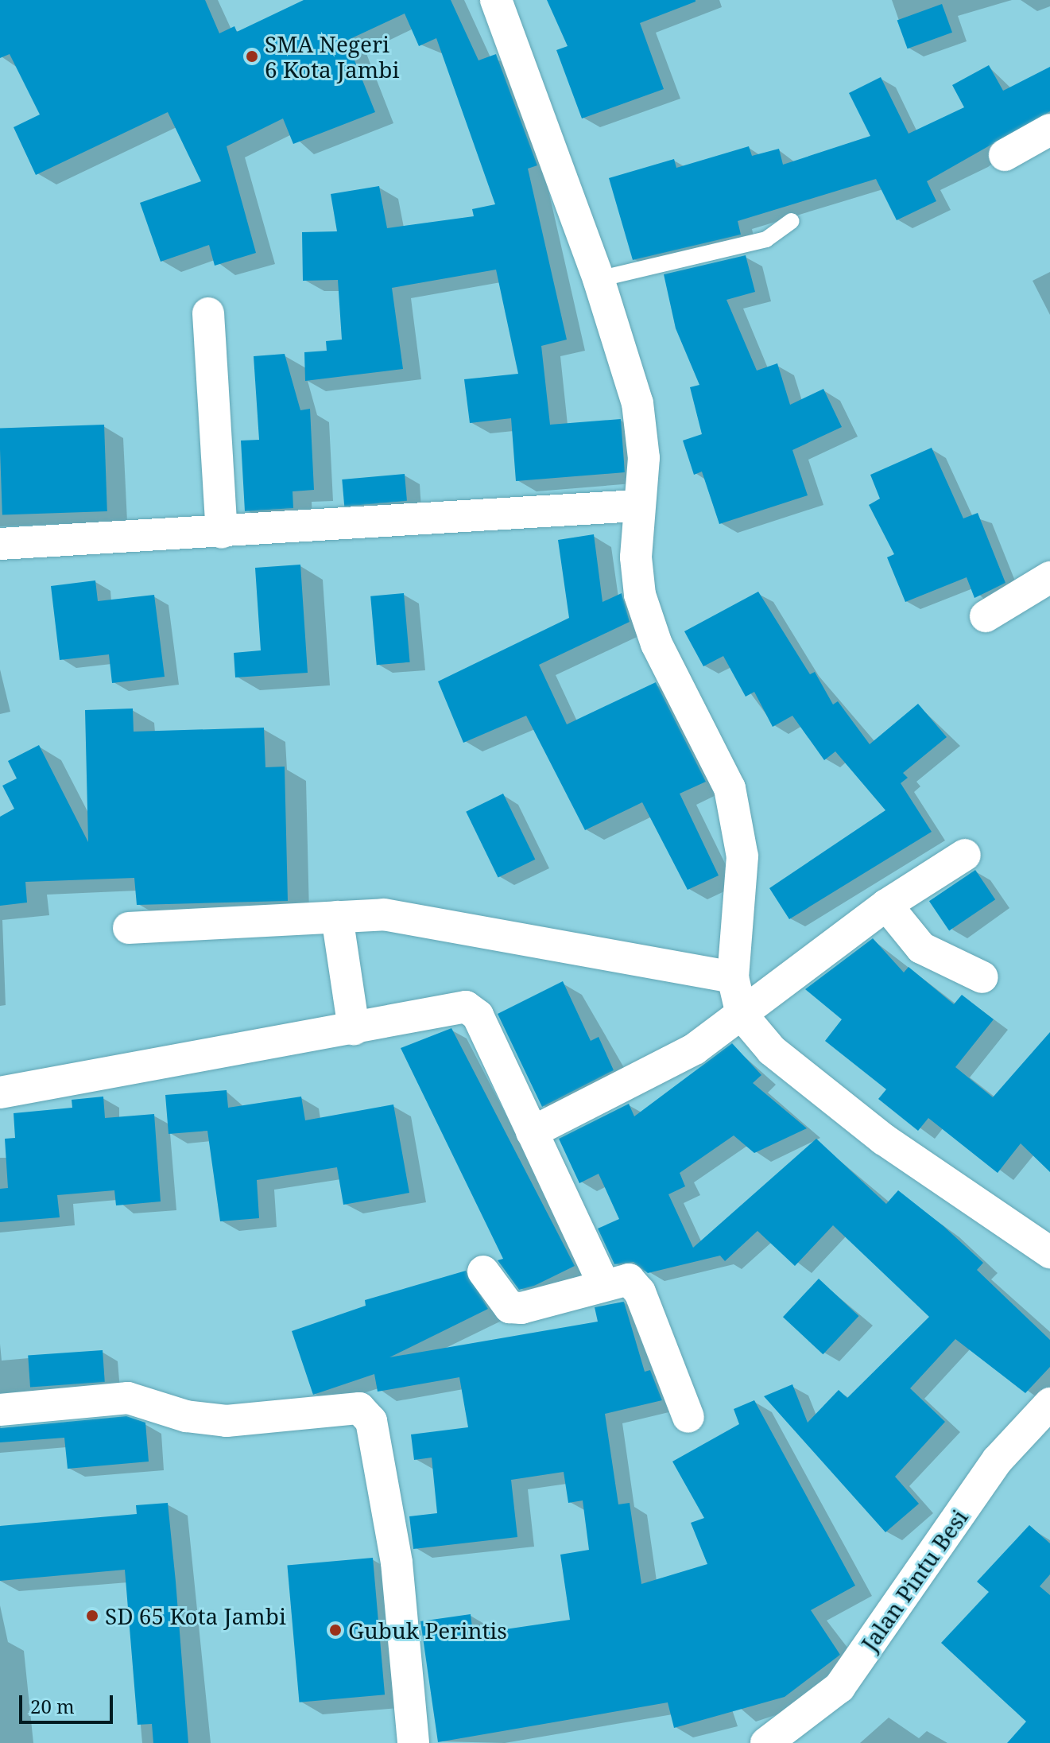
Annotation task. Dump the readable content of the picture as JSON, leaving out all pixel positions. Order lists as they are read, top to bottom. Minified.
{"streets":{"street":["Jalan Pintu Besi"]},"places":["SMA Negeri 6 Kota Jambi","SD 65 Kota Jambi","Gubuk Perintis"],"scale_bar":"20 m"}
